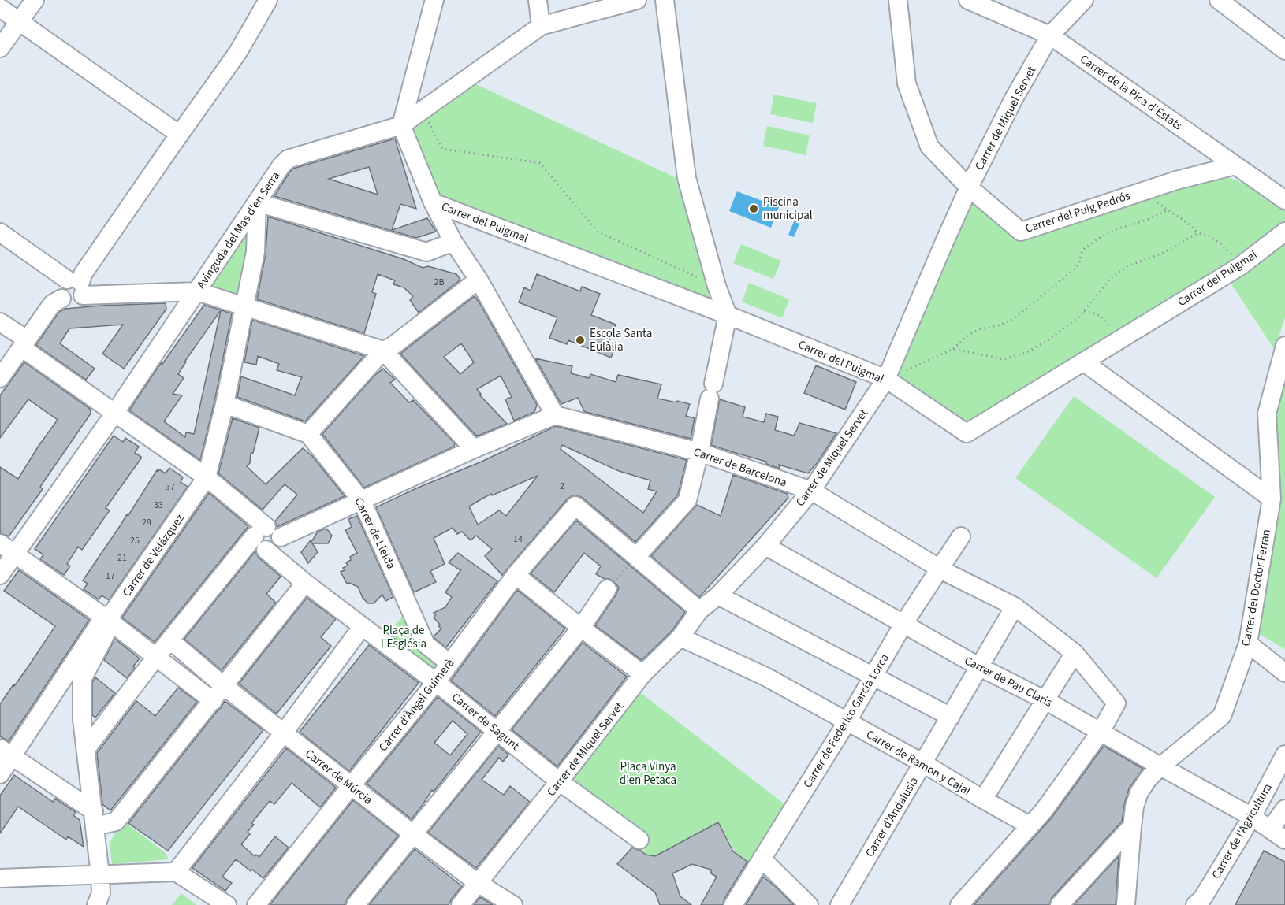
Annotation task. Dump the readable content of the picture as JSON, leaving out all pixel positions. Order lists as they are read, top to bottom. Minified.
{"streets":{"street":["Carrer de la Pica d'Estats","Carrer de Miquel Servet","Carrer del Puig Pedrós","Carrer del Puigmal","Avinguda del Mas d'en Serra","Carrer de Barcelona","Carrer de Lleida","Carrer de Velázquez","Carrer del Doctor Ferran","Carrer de Pau Claris","Carrer d'Àngel Guimerà","Carrer de Federico García Lorca","Carrer de Sagunt","Carrer de Ramon y Cajal","Carrer de Múrcia","Carrer d'Andalusia","Carrer de l'Agricultura"]},"crossings":[["Carrer de la Pica d'Estats","Carrer de Miquel Servet"],["Carrer de la Pica d'Estats","Carrer del Puig Pedrós"],["Carrer de Miquel Servet","Carrer del Puig Pedrós"],["Carrer de Miquel Servet","Carrer del Puigmal"],["Carrer de Miquel Servet","Carrer de Barcelona"],["Carrer de Miquel Servet","Carrer de Pau Claris"],["Carrer de Miquel Servet","Carrer de Sagunt"],["Carrer de Miquel Servet","Carrer de Ramon y Cajal"],["Carrer de Miquel Servet","Carrer de Múrcia"],["Carrer del Puigmal","Avinguda del Mas d'en Serra"],["Avinguda del Mas d'en Serra","Carrer de Velázquez"],["Carrer de Barcelona","Carrer de Pau Claris"],["Carrer de Barcelona","Carrer de Federico García Lorca"],["Carrer de Barcelona","Carrer d'Andalusia"],["Carrer de Lleida","Carrer d'Àngel Guimerà"],["Carrer del Doctor Ferran","Carrer de Pau Claris"],["Carrer de Pau Claris","Carrer de Federico García Lorca"],["Carrer de Pau Claris","Carrer d'Andalusia"],["Carrer de Pau Claris","Carrer de l'Agricultura"],["Carrer d'Àngel Guimerà","Carrer de Sagunt"],["Carrer d'Àngel Guimerà","Carrer de Múrcia"],["Carrer de Federico García Lorca","Carrer de Ramon y Cajal"],["Carrer de Ramon y Cajal","Carrer d'Andalusia"]],"parks":["Plaça de l'Església","Plaça Vinya d'en Petaca"],"places":["Piscina municipal","Escola Santa Eulàlia"],"house_numbers":["2B","2","37","33","29","14","25","21","17"]}
